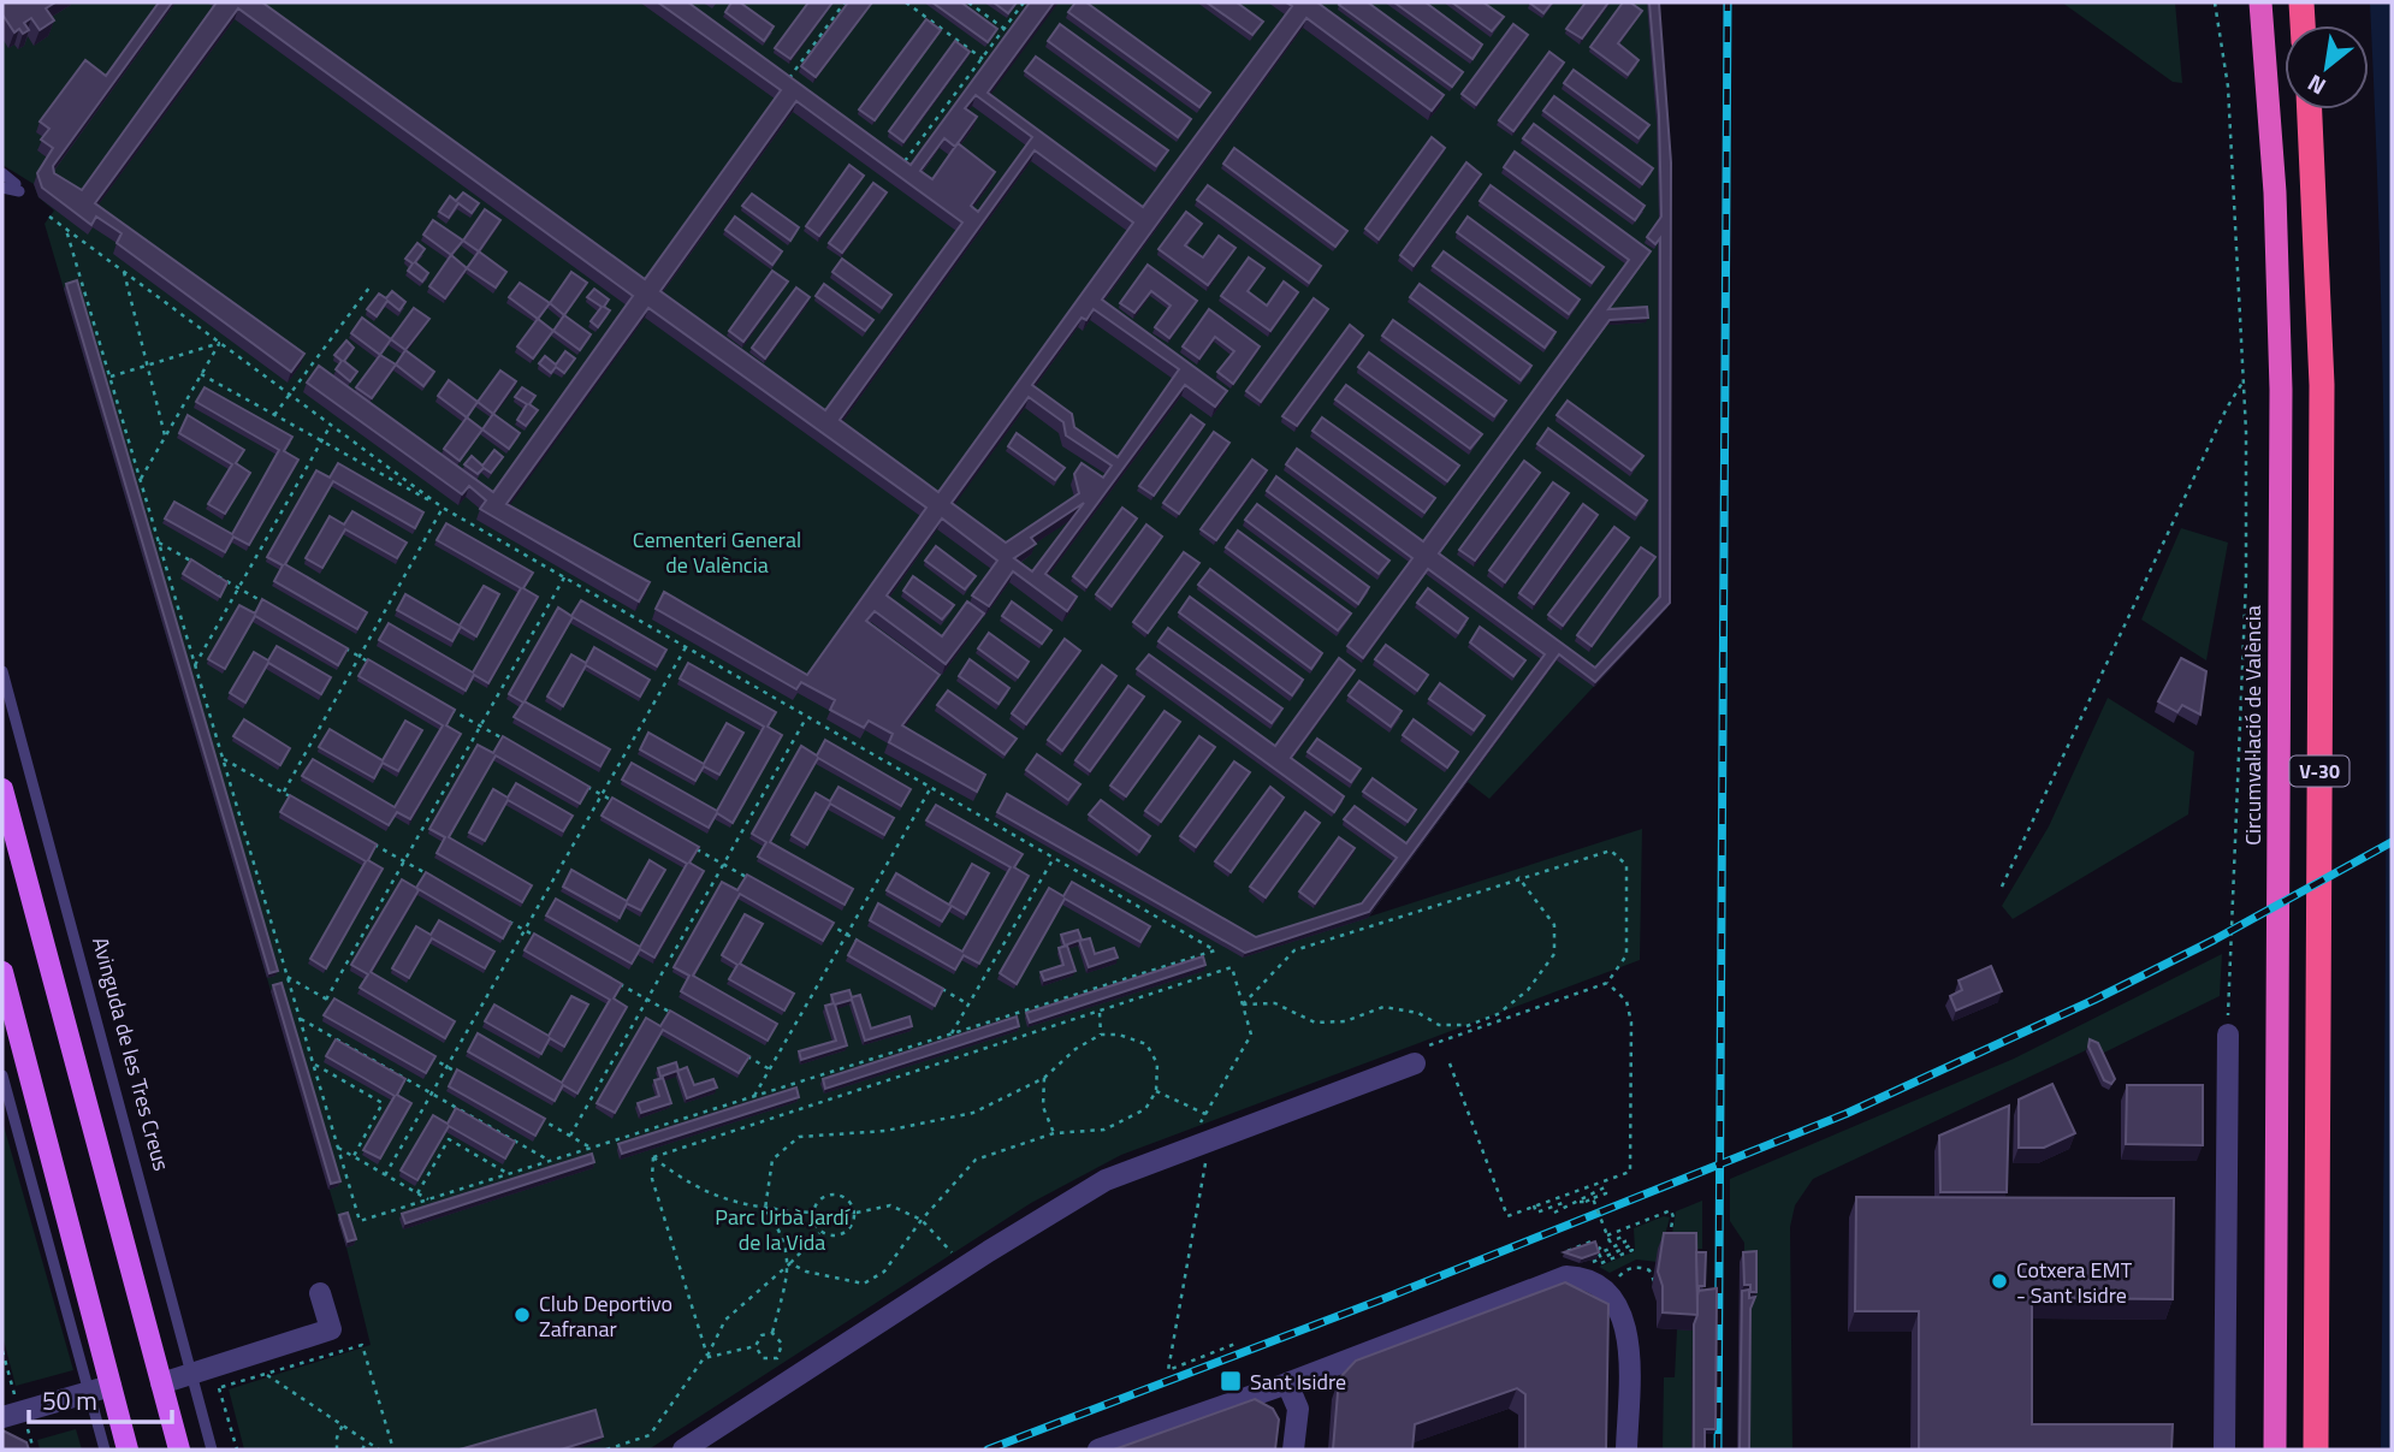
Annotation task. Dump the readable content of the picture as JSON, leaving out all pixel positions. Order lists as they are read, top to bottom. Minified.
{"streets":{"highway":["Circumval·lació de València","V-30"],"lane":["Avinguda de les Tres Creus"]},"parks":["Cementeri General de València","Parc Urbà Jardí de la Vida"],"places":{"other":["Cotxera EMT - Sant Isidre","Club Deportivo Zafranar"],"transit":["Sant Isidre"]},"scale_bar":"50 m","north":"bottom left"}
